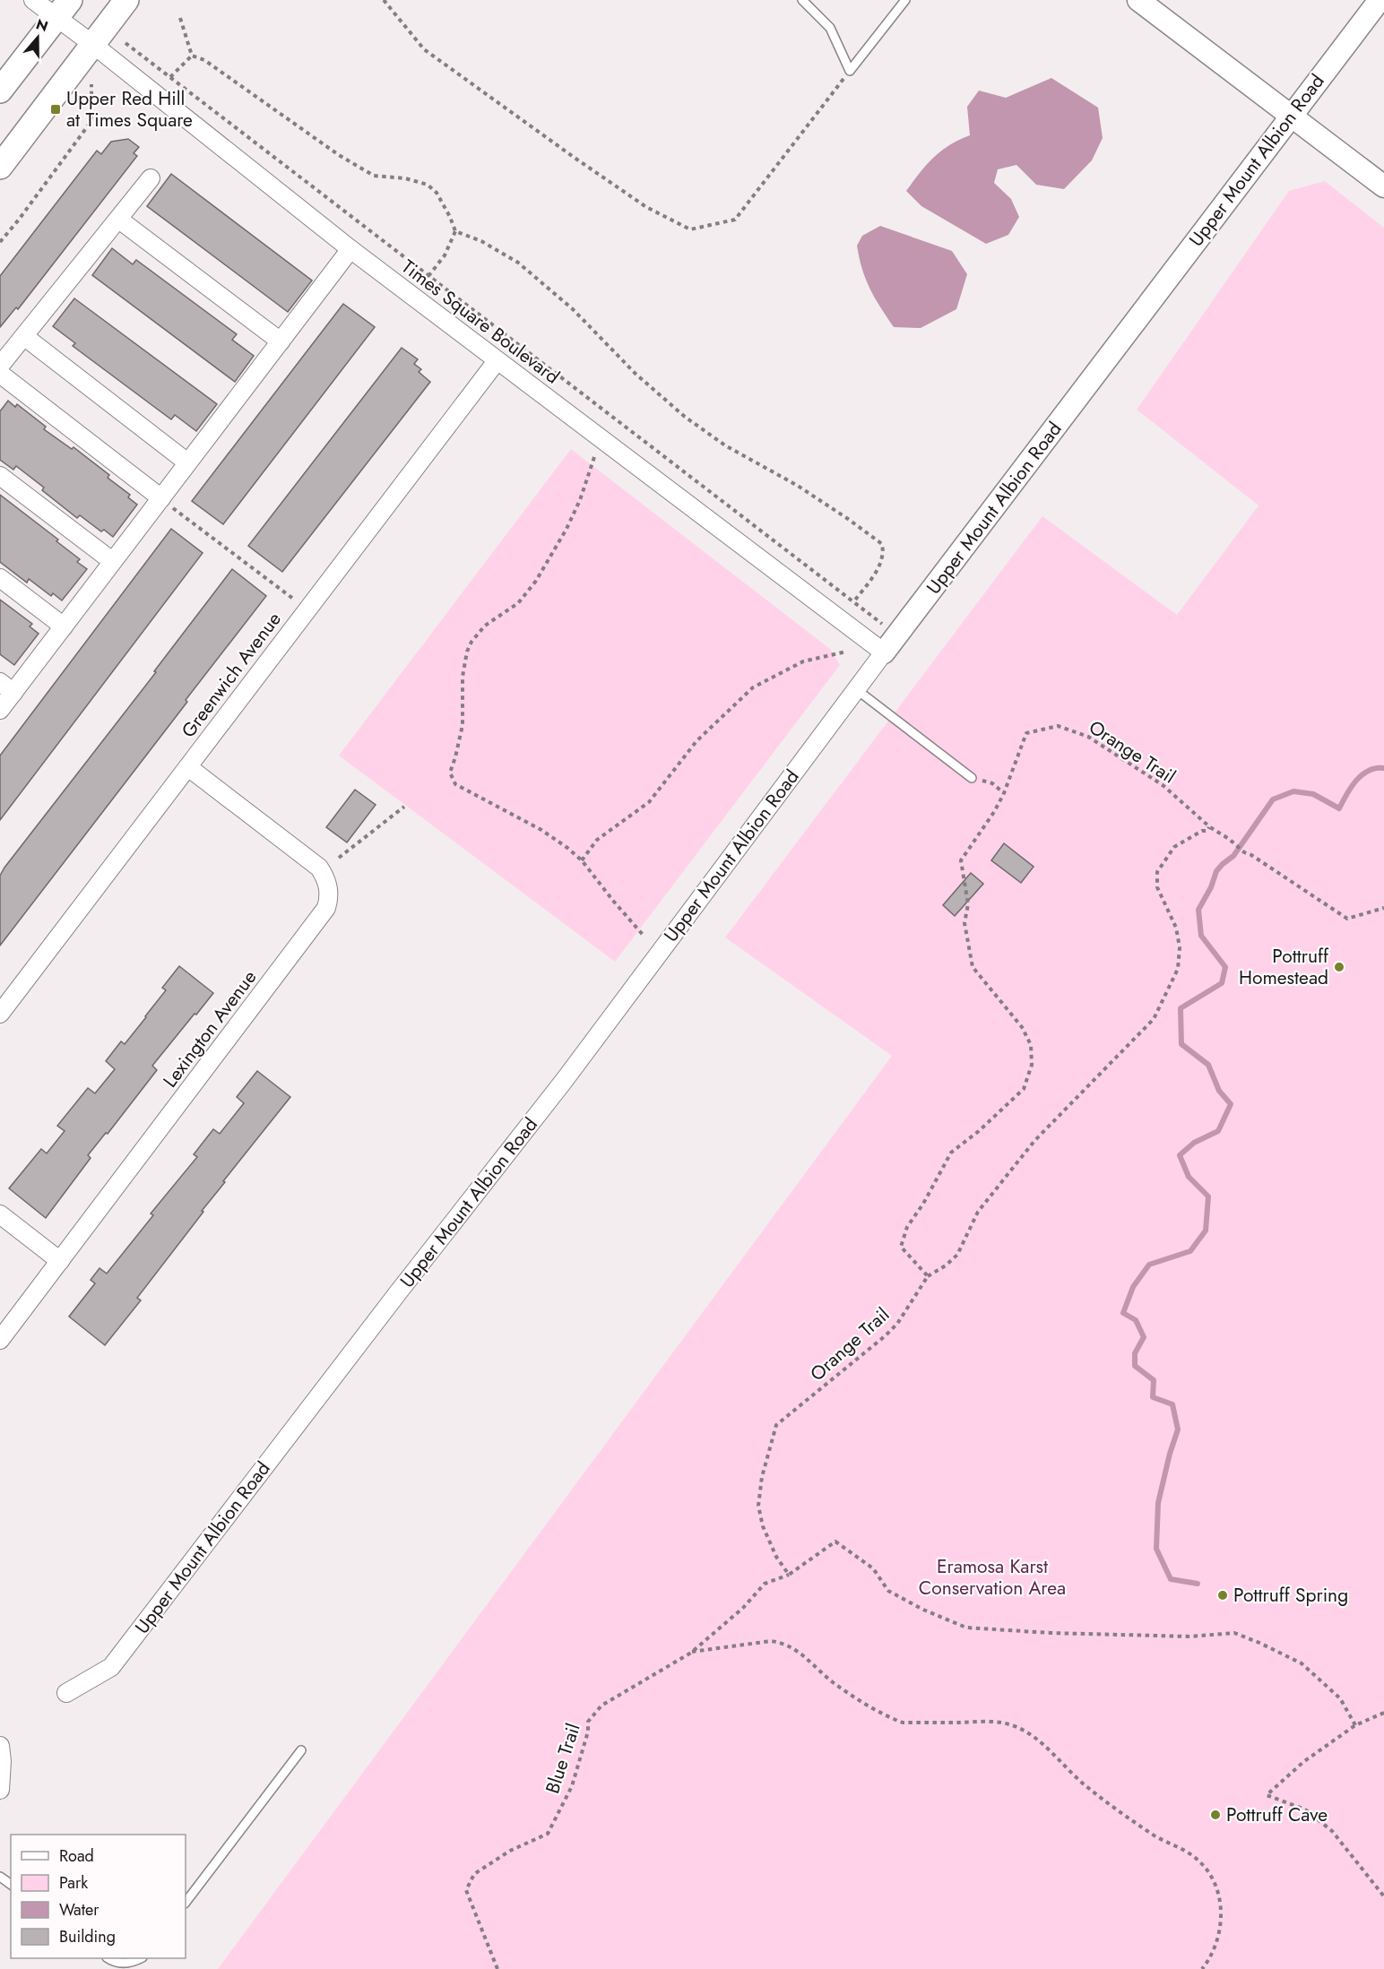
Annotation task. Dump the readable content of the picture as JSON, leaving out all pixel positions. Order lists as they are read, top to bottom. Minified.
{"streets":{"street":["Upper Mount Albion Road","Times Square Boulevard","Greenwich Avenue","Lexington Avenue"],"path":["Orange Trail","Blue Trail"]},"crossings":[["Upper Mount Albion Road","Times Square Boulevard"],["Times Square Boulevard","Greenwich Avenue"],["Greenwich Avenue","Lexington Avenue"],["Orange Trail","Blue Trail"]],"parks":["Eramosa Karst Conservation Area"],"places":{"transit":["Upper Red Hill at Times Square"],"other":["Pottruff Homestead","Pottruff Spring","Pottruff Cave"]},"legend":["Road","Park","Water","Building"],"north":"top"}
